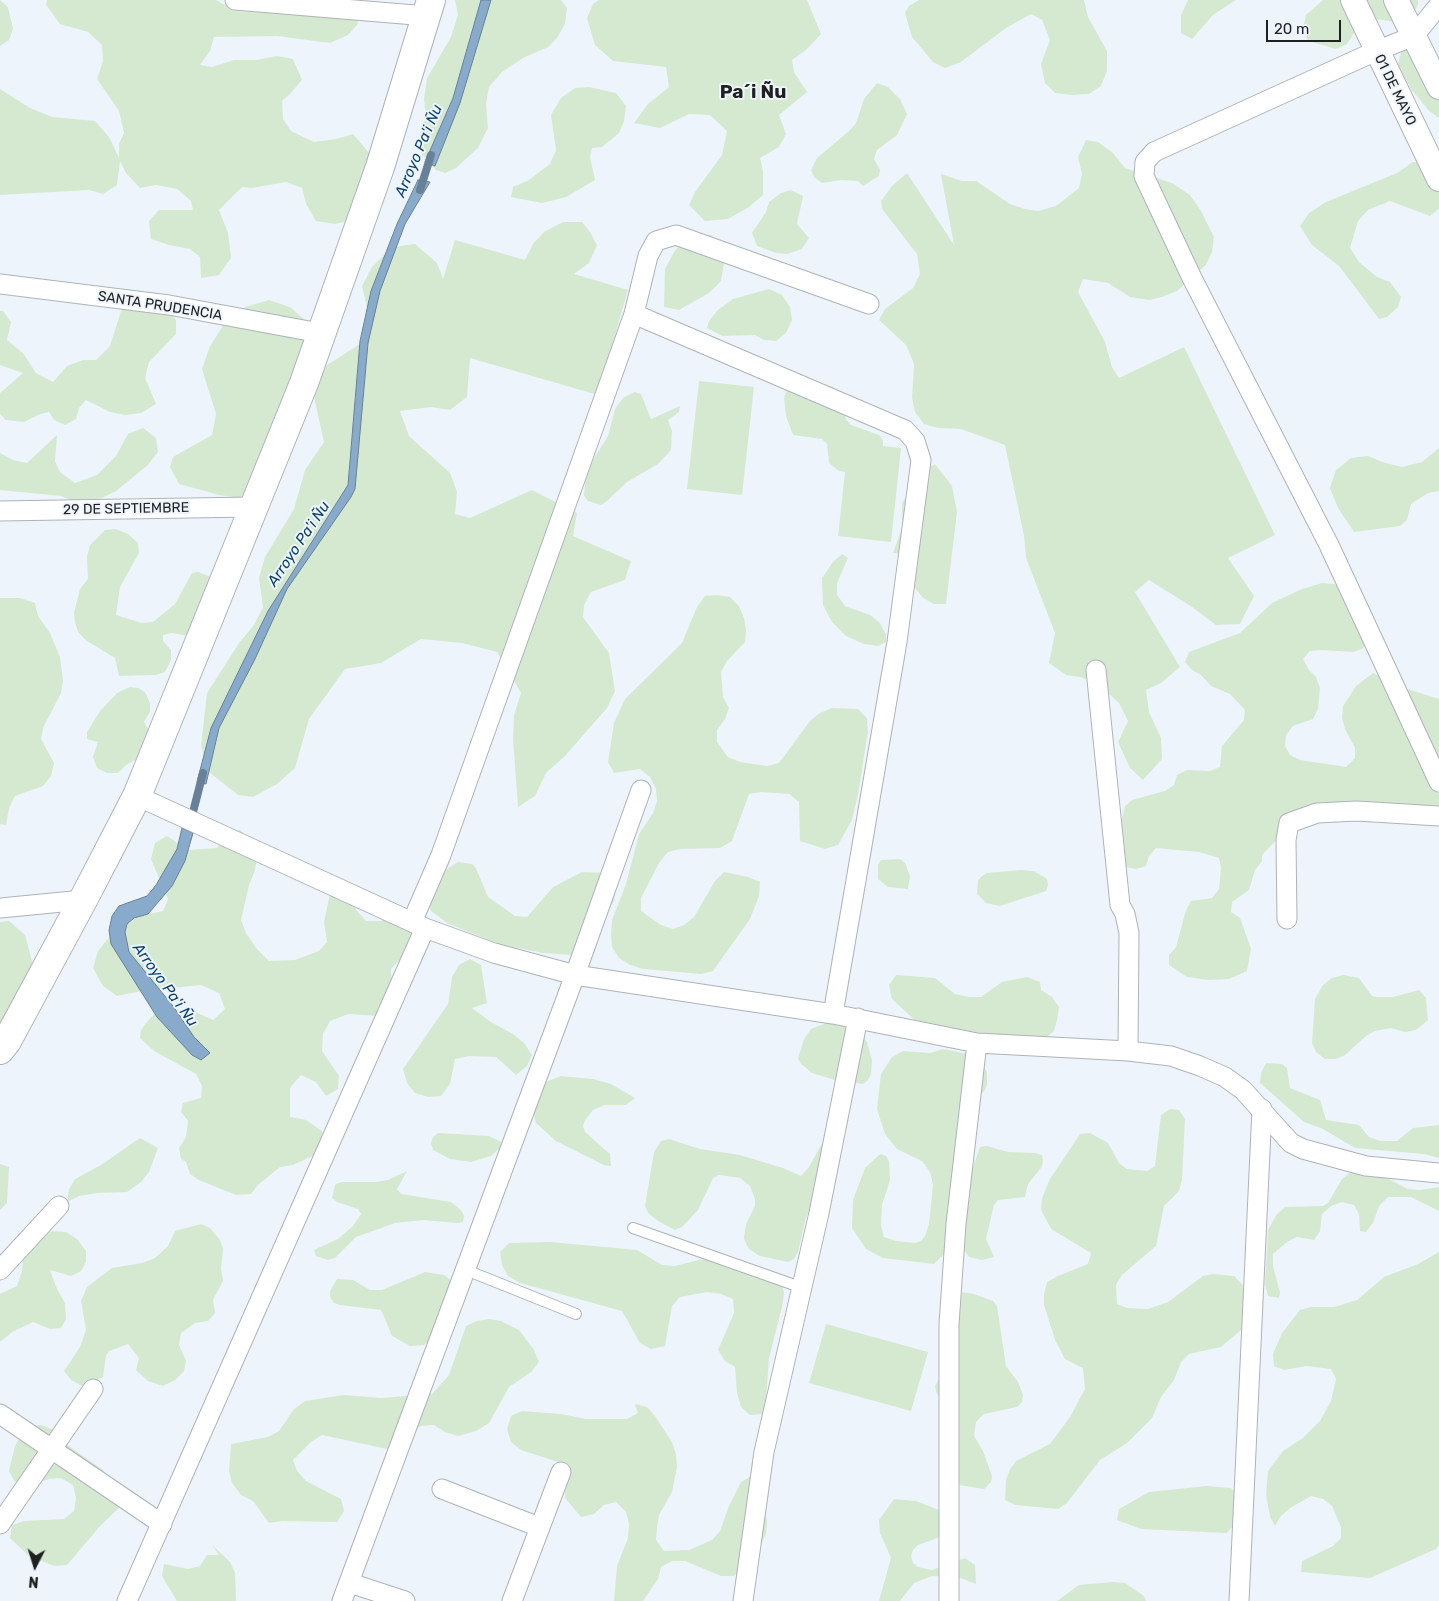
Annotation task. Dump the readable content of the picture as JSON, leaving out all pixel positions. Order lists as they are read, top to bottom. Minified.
{"streets":{"street":["01 DE MAYO","SANTA PRUDENCIA","29 DE SEPTIEMBRE"]},"districts":["Pa´i Ñu"],"water":["Arroyo Pa'i Ñu"],"scale_bar":"20 m","north":"bottom"}
